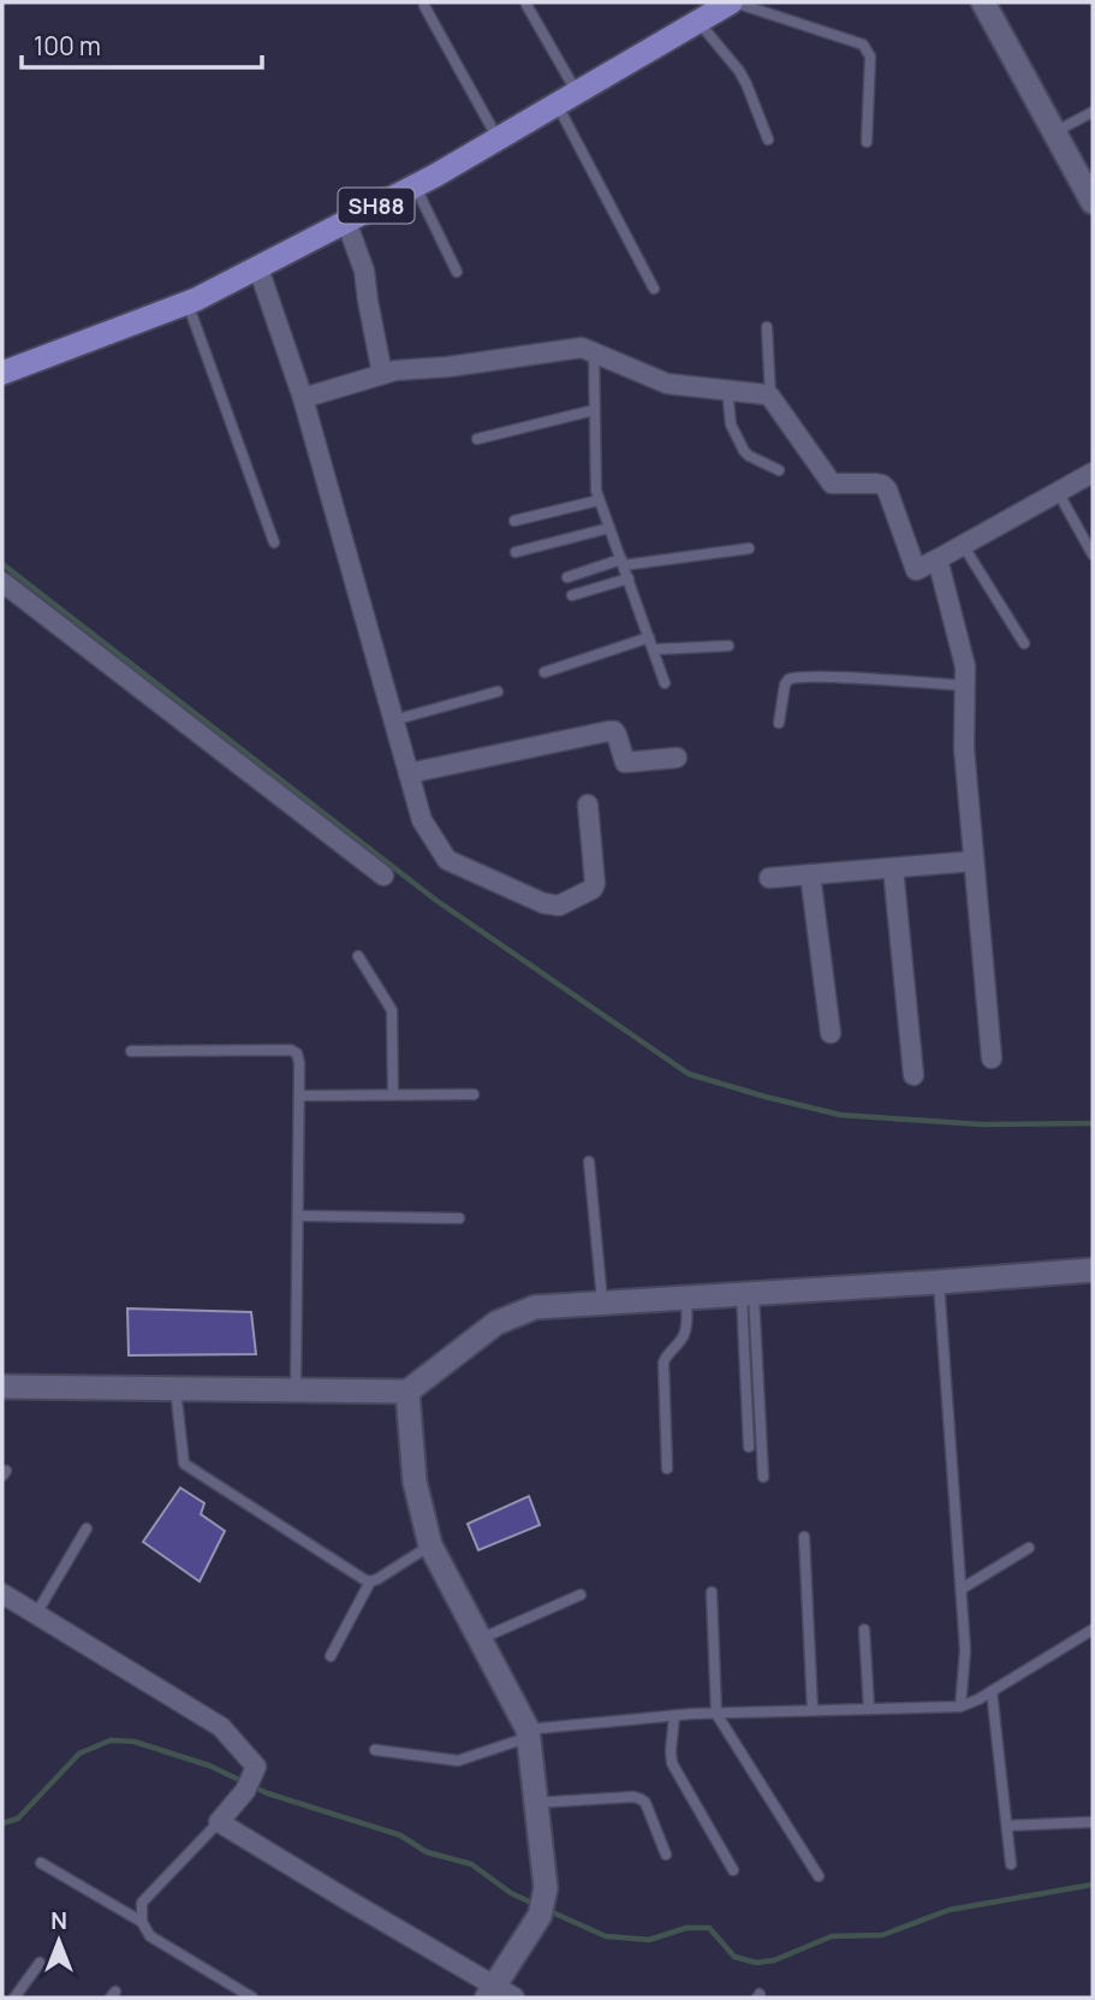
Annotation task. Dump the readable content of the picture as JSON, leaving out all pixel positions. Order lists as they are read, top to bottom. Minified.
{"streets":{"main road":["SH88"]},"scale_bar":"100 m","north":"top"}
